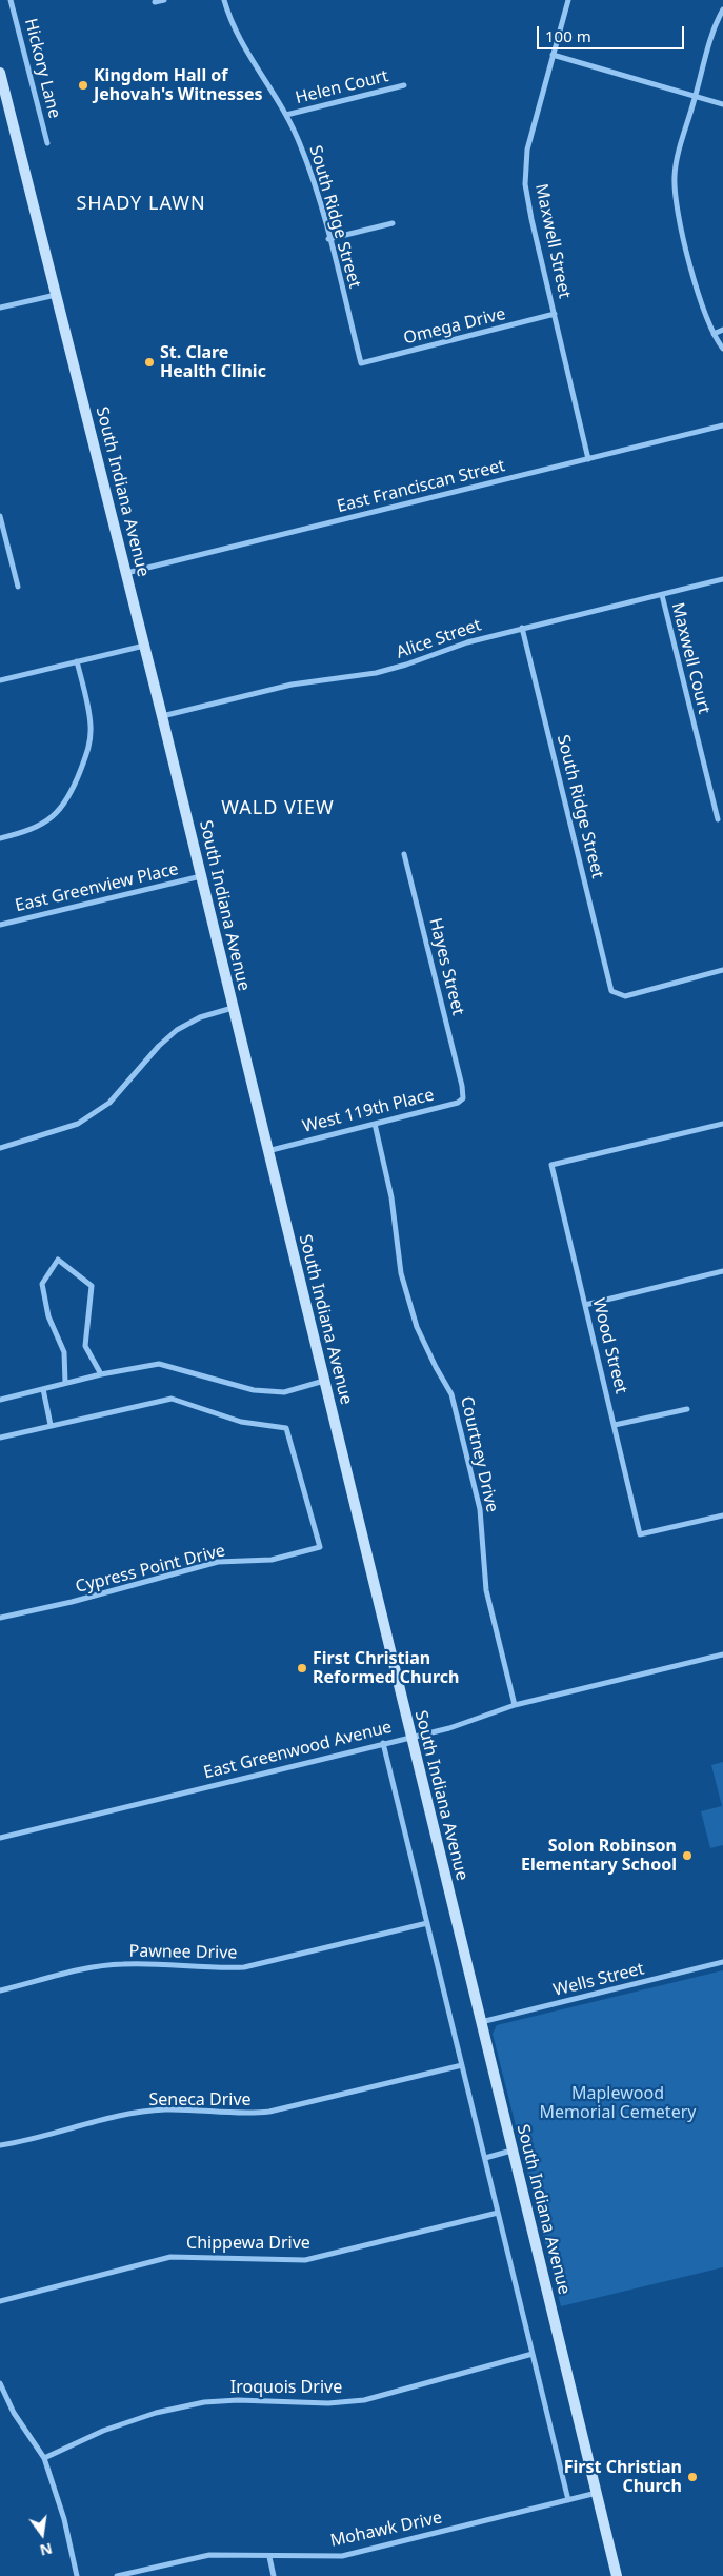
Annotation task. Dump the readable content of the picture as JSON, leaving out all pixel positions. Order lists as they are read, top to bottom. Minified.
{"streets":{"main road":["South Indiana Avenue"],"street":["Hickory Lane","Helen Court","South Ridge Street","Maxwell Street","Omega Drive","East Franciscan Street","Alice Street","Maxwell Court","East Greenview Place","Hayes Street","West 119th Place","Wood Street","Courtney Drive","Cypress Point Drive","East Greenwood Avenue","Pawnee Drive","Wells Street","Seneca Drive","Chippewa Drive","Iroquois Drive","Mohawk Drive"]},"crossings":[["Helen Court","South Ridge Street"],["South Ridge Street","Omega Drive"],["South Ridge Street","Alice Street"],["Maxwell Street","Omega Drive"],["Maxwell Street","East Franciscan Street"],["East Franciscan Street","South Indiana Avenue"],["South Indiana Avenue","Alice Street"],["South Indiana Avenue","East Greenview Place"],["South Indiana Avenue","West 119th Place"],["South Indiana Avenue","East Greenwood Avenue"],["South Indiana Avenue","Wells Street"],["South Indiana Avenue","Mohawk Drive"],["Alice Street","Maxwell Court"],["Hayes Street","West 119th Place"],["West 119th Place","Courtney Drive"],["Courtney Drive","East Greenwood Avenue"]],"districts":["SHADY LAWN","WALD VIEW"],"parks":["Maplewood Memorial Cemetery"],"places":["Kingdom Hall of Jehovah's Witnesses","St. Clare Health Clinic","First Christian Reformed Church","Solon Robinson Elementary School","First Christian Church"],"scale_bar":"100 m","north":"bottom"}
